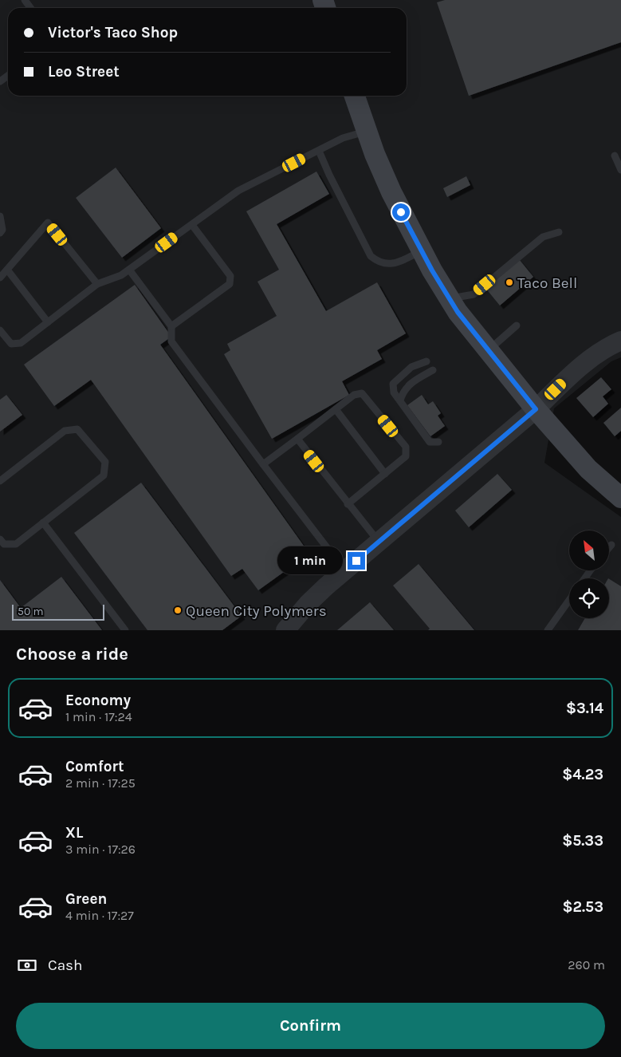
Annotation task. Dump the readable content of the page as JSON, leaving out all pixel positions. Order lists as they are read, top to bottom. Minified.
{"places":["Taco Bell","Queen City Polymers"],"scale_bar":"50 m","north":"top left","page":{"banner":["Victor's Taco Shop","Leo Street"],"bubble":"1 min","scale":"50 m","heading":"Choose a ride","list":[{"name":"Economy","note":"1 min · 17:24","value":"$3.14"},{"name":"Comfort","note":"2 min · 17:25","value":"$4.23"},{"name":"XL","note":"3 min · 17:26","value":"$5.33"},{"name":"Green","note":"4 min · 17:27","value":"$2.53"}],"pay":["Cash","260 m"],"buttons":"Confirm"}}
